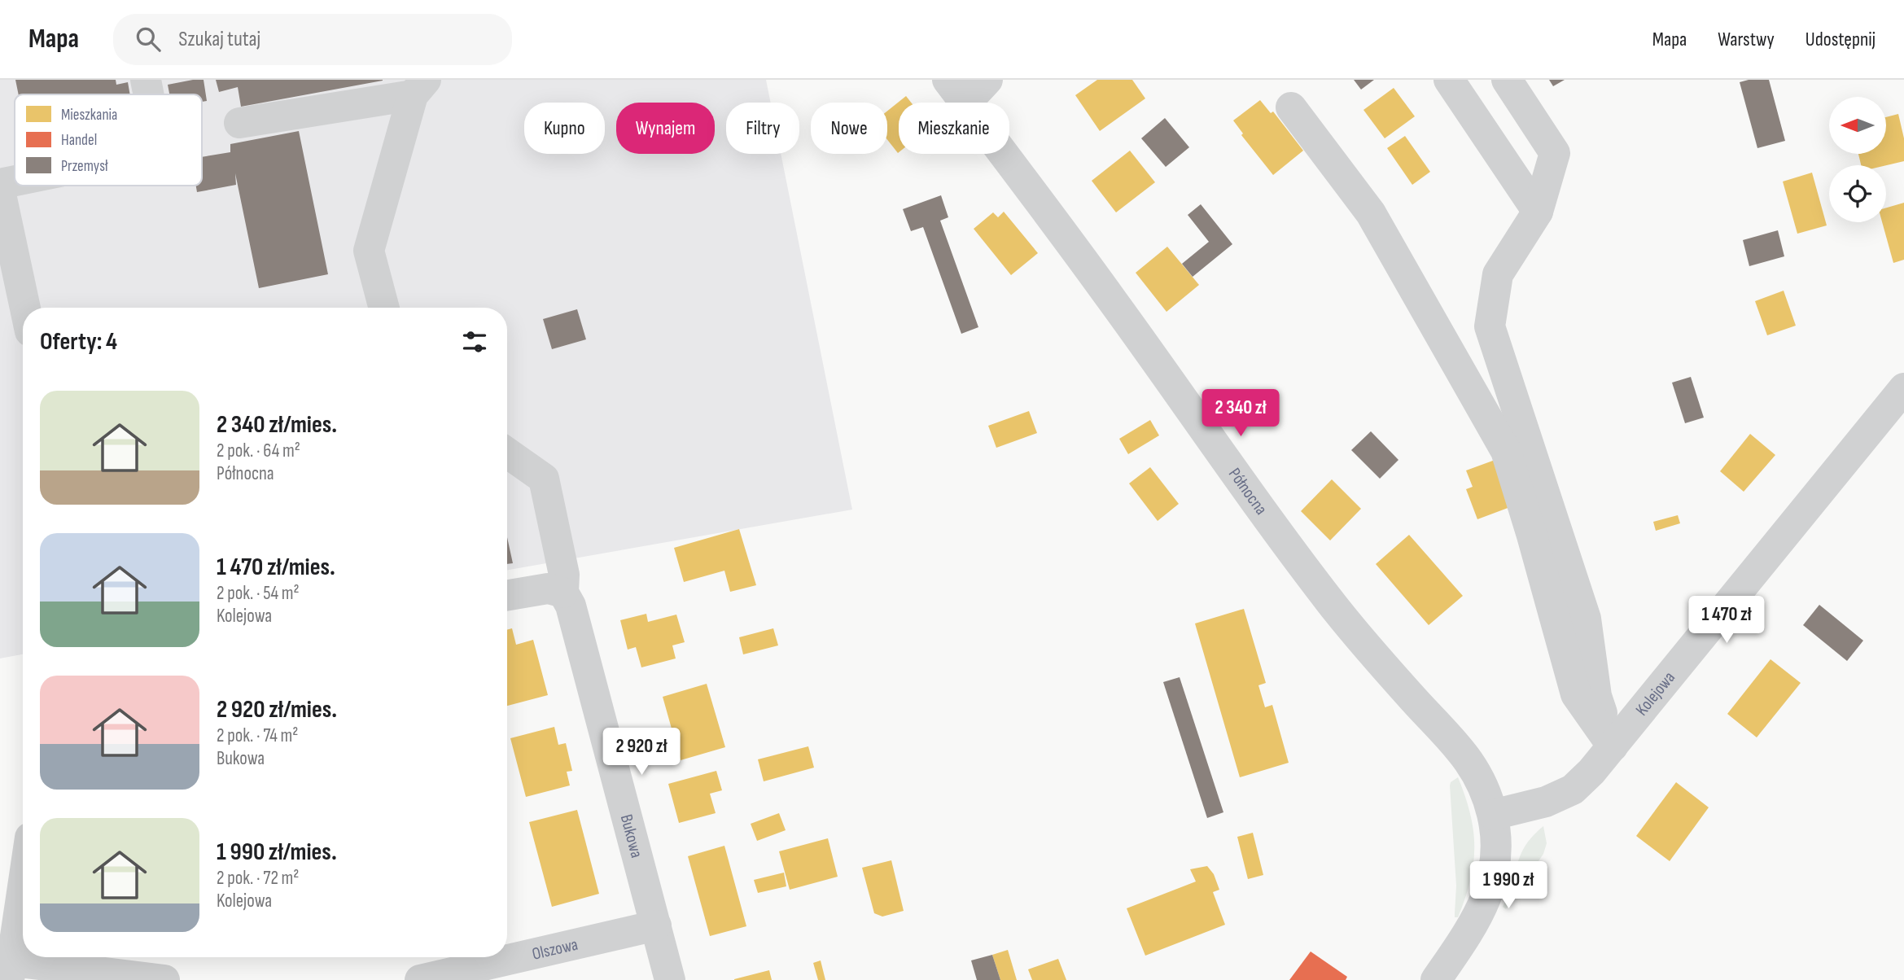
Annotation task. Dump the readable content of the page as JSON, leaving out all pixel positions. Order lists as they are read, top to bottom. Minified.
{"streets":{"street":["Północna","Kolejowa","Bukowa","Olszowa"]},"crossings":[["Północna","Kolejowa"],["Bukowa","Olszowa"]],"legend":["Mieszkania","Handel","Przemysł"],"north":"left","page":{"header":"Mapa","search":"Szukaj tutaj","nav":["Mapa","Warstwy","Udostępnij"],"chip":["Kupno","Wynajem","Filtry","Nowe","Mieszkanie"],"heading":"Oferty: 4","list":[{"name":"2 340 zł/mies.","note":"2 pok. · 64 m² · Północna"},{"name":"1 470 zł/mies.","note":"2 pok. · 54 m² · Kolejowa"},{"name":"2 920 zł/mies.","note":"2 pok. · 74 m² · Bukowa"},{"name":"1 990 zł/mies.","note":"2 pok. · 72 m² · Kolejowa"}],"price":["2 340 zł","1 470 zł","2 920 zł","1 990 zł"]}}
